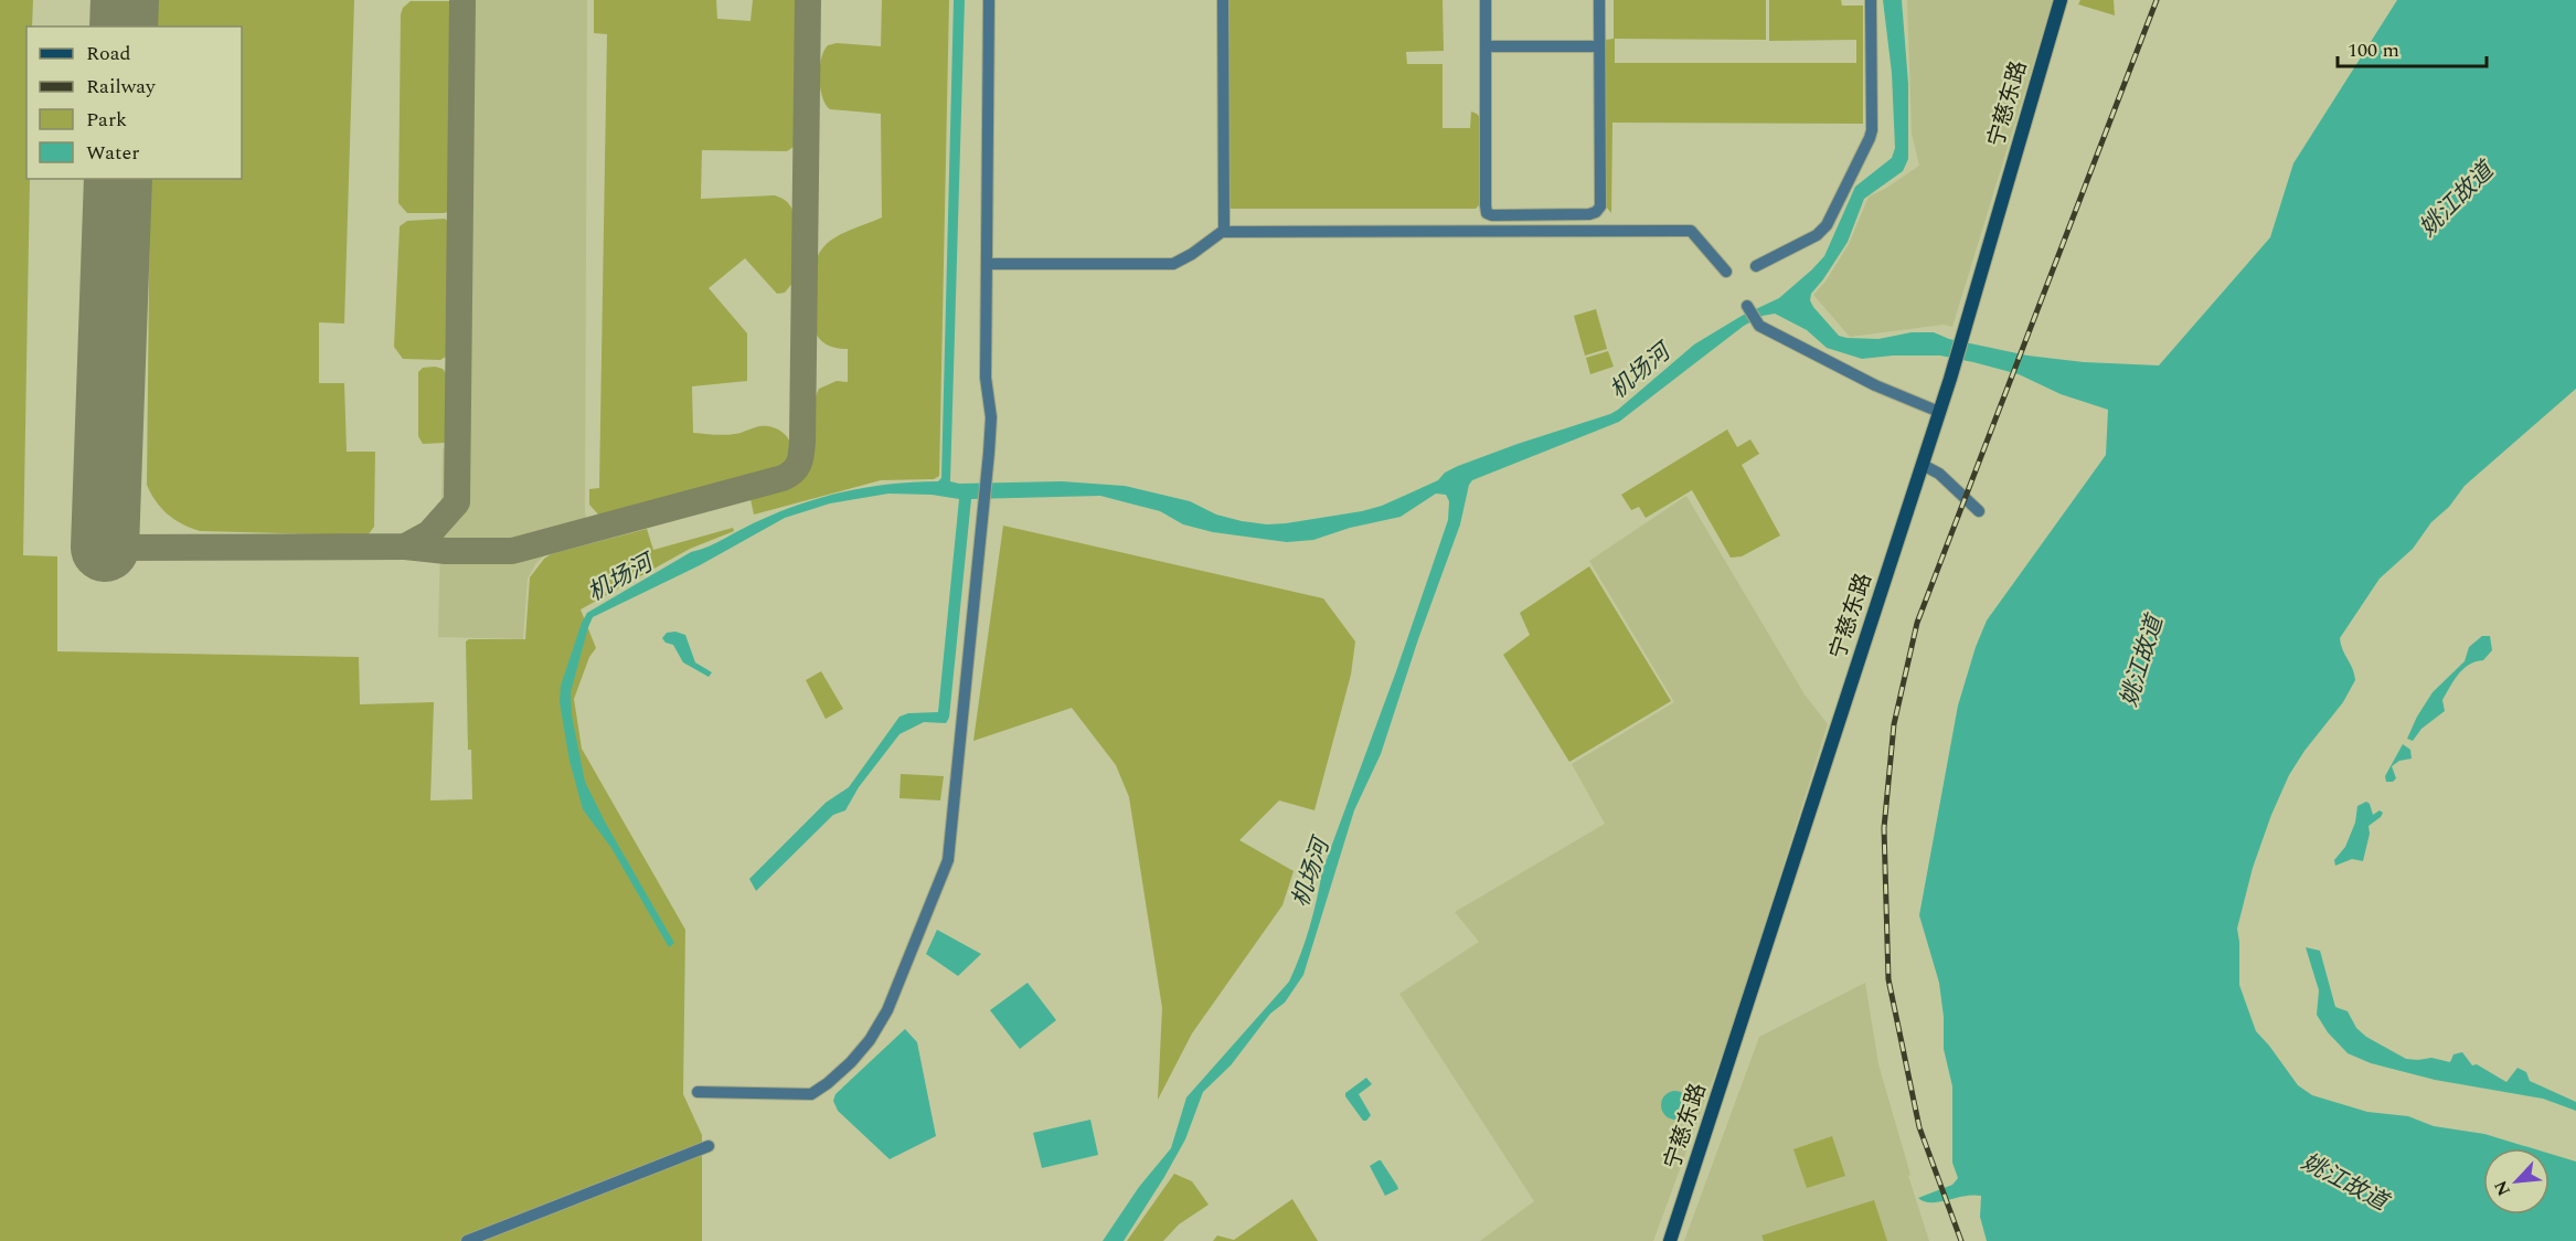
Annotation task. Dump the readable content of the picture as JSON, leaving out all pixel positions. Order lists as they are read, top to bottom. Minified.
{"streets":{"main road":["宁慈东路"]},"water":["姚江故道","机场河"],"legend":["Road","Railway","Park","Water"],"scale_bar":"100 m","north":"bottom left"}
